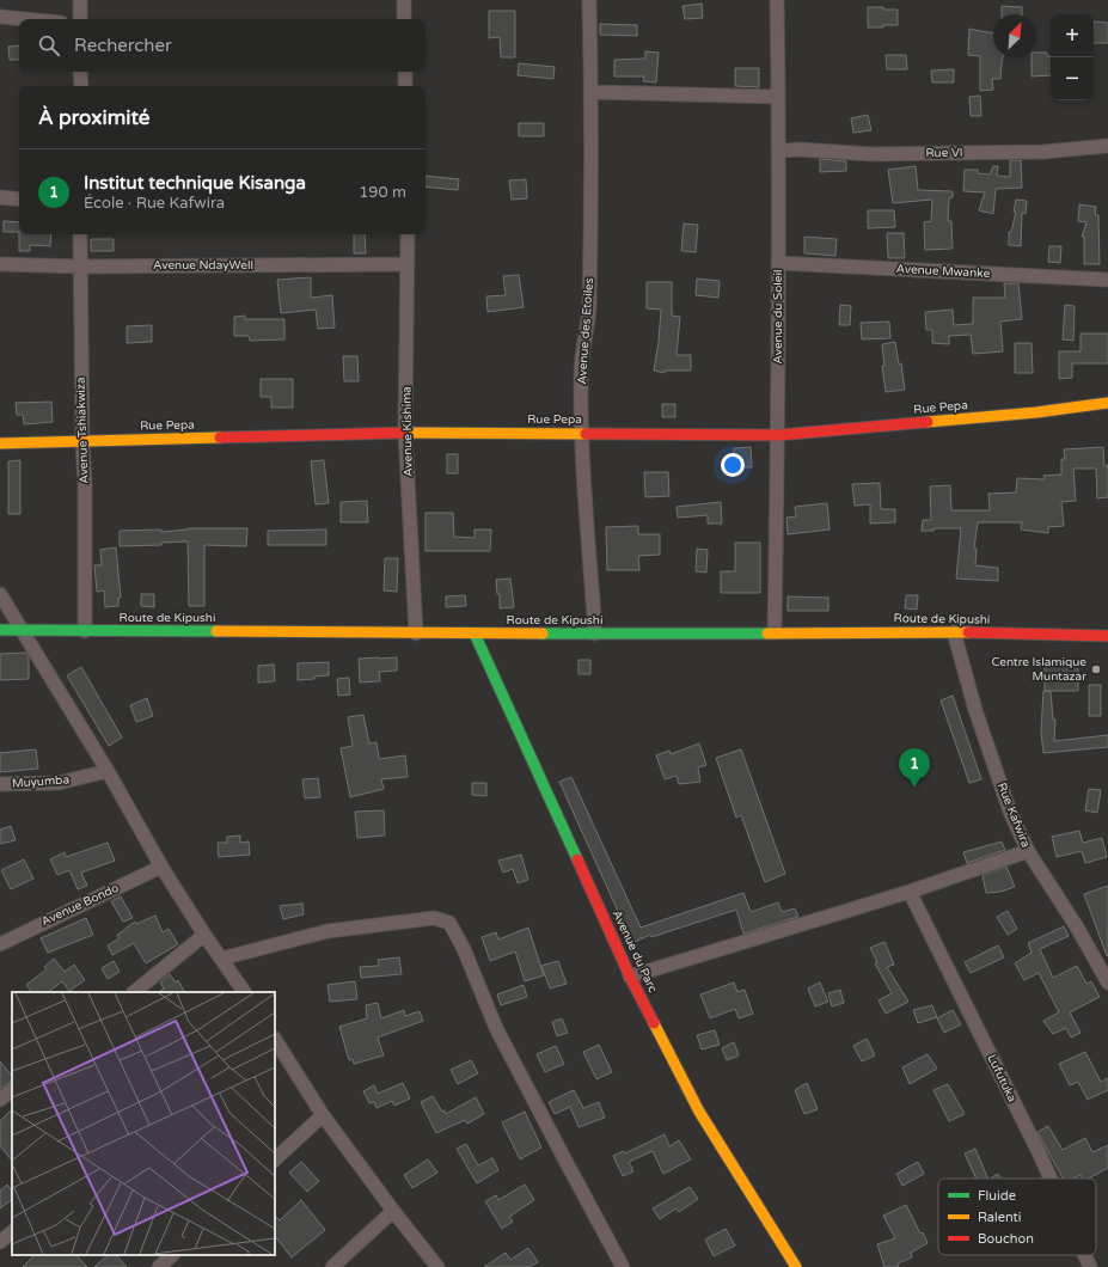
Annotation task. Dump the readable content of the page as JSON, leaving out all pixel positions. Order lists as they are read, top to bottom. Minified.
{"streets":{"street":["Rue VI","Avenue NdayWell","Avenue Mwanke","Avenue du Soleil","Avenue des Etoiles","Rue Pepa","Avenue Tshiakwiza","Avenue Kishima","Route de Kipushi","Muyumba","Rue Kafwira","Avenue Bondo","Avenue du Parc","Lufutuka"]},"crossings":[["Rue VI","Avenue du Soleil"],["Avenue NdayWell","Avenue Tshiakwiza"],["Avenue NdayWell","Avenue Kishima"],["Avenue Mwanke","Avenue du Soleil"],["Avenue du Soleil","Rue Pepa"],["Avenue du Soleil","Route de Kipushi"],["Avenue des Etoiles","Rue Pepa"],["Avenue des Etoiles","Route de Kipushi"],["Rue Pepa","Avenue Tshiakwiza"],["Rue Pepa","Avenue Kishima"],["Avenue Tshiakwiza","Route de Kipushi"],["Avenue Kishima","Route de Kipushi"],["Route de Kipushi","Rue Kafwira"],["Route de Kipushi","Avenue du Parc"]],"places":["Centre Islamique Muntazar"],"legend":["Fluide","Ralenti","Bouchon"],"north":"top right","page":{"map_buttons":["+","−"],"search":"Rechercher","heading":"À proximité","list":[{"mark":"1","name":"Institut technique Kisanga","note":"École · Rue Kafwira","value":"190 m"}],"pins":"1"}}
